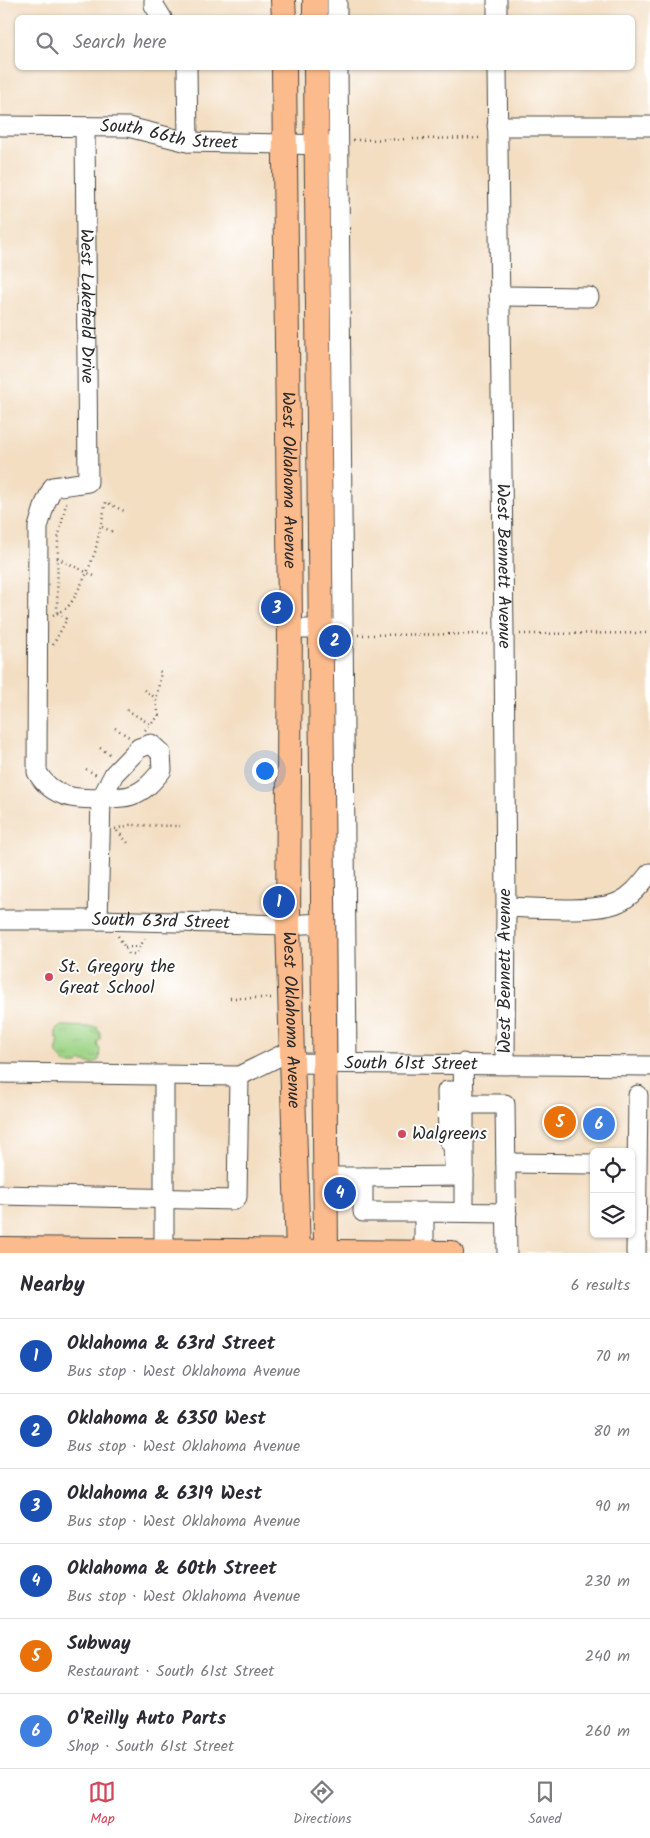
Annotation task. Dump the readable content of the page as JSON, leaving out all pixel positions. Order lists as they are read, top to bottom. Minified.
{"streets":{"main road":["West Oklahoma Avenue"],"street":["South 66th Street","West Lakefield Drive","West Bennett Avenue","South 63rd Street","South 61st Street"]},"crossings":[["South 66th Street","West Lakefield Drive"],["South 66th Street","West Oklahoma Avenue"],["West Oklahoma Avenue","South 63rd Street"],["West Oklahoma Avenue","South 61st Street"],["West Bennett Avenue","South 61st Street"]],"places":["St. Gregory the Great School","Walgreens"],"page":{"search":"Search here","pins":["3","2","1","5","6","4"],"heading":["Nearby","6 results"],"list":[{"mark":"1","name":"Oklahoma & 63rd Street","note":"Bus stop · West Oklahoma Avenue","value":"70 m"},{"mark":"2","name":"Oklahoma & 6350 West","note":"Bus stop · West Oklahoma Avenue","value":"80 m"},{"mark":"3","name":"Oklahoma & 6319 West","note":"Bus stop · West Oklahoma Avenue","value":"90 m"},{"mark":"4","name":"Oklahoma & 60th Street","note":"Bus stop · West Oklahoma Avenue","value":"230 m"},{"mark":"5","name":"Subway","note":"Restaurant · South 61st Street","value":"240 m"},{"mark":"6","name":"O'Reilly Auto Parts","note":"Shop · South 61st Street","value":"260 m"}],"nav":["Map","Directions","Saved"]}}
